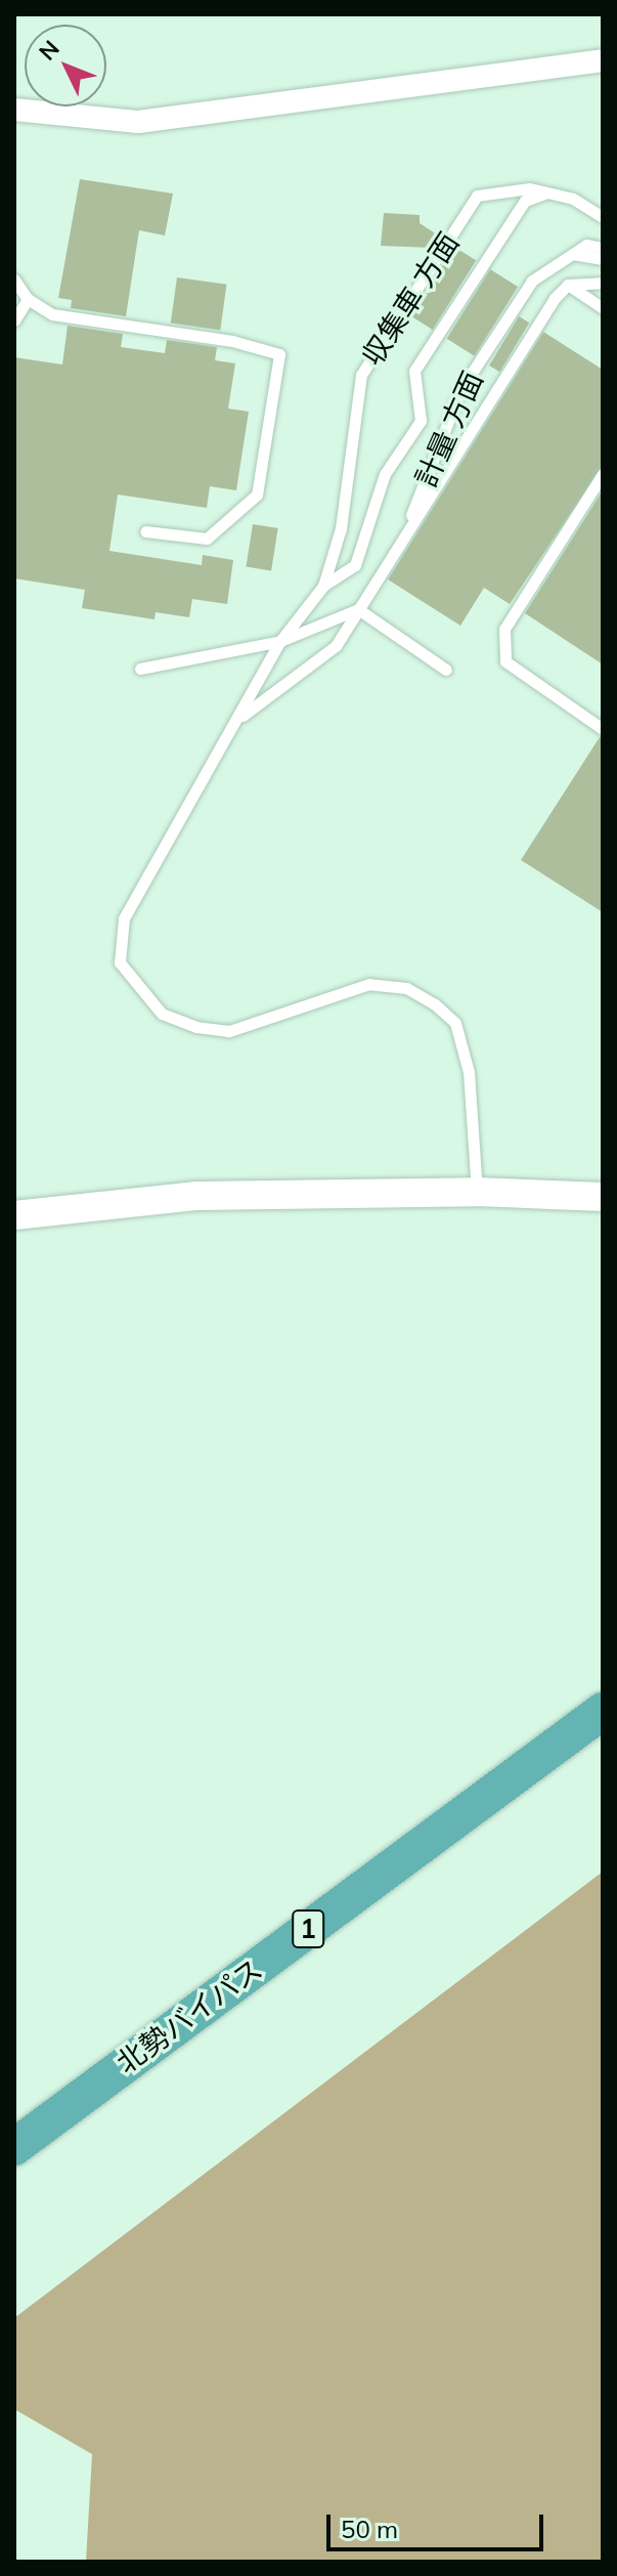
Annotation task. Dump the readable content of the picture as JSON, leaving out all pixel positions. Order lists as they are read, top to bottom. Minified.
{"streets":{"highway":["1","北勢バイパス"],"lane":["収集車 方面","計量 方面"]},"scale_bar":"50 m","north":"top left"}
